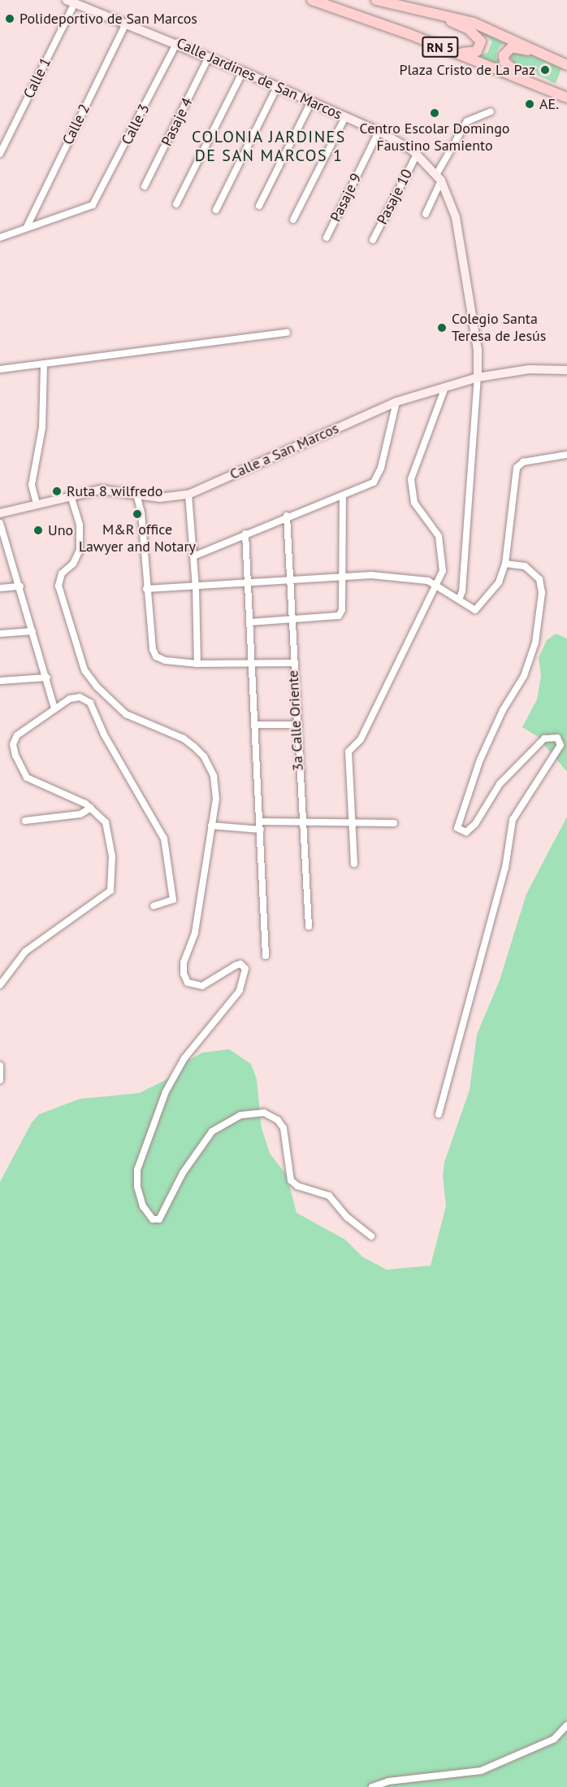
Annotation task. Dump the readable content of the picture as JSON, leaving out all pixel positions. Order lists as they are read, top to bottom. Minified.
{"streets":{"highway":["RN 5"],"main road":["Calle Jardines de San Marcos","Calle a San Marcos"],"street":["Calle 1","Pasaje 4","Calle 2","Calle 3","Pasaje 10","Pasaje 9","3a Calle Oriente"]},"crossings":[["Calle 1","Calle Jardines de San Marcos"],["Calle Jardines de San Marcos","Pasaje 4"],["Calle Jardines de San Marcos","Calle 2"],["Calle Jardines de San Marcos","Calle 3"],["Calle Jardines de San Marcos","Pasaje 10"],["Calle Jardines de San Marcos","Pasaje 9"],["Calle Jardines de San Marcos","Calle a San Marcos"],["Calle 2","Calle 3"]],"districts":["COLONIA JARDINES DE SAN MARCOS 1"],"places":["Polideportivo de San Marcos","Plaza Cristo de La Paz","AE.","Centro Escolar Domingo Faustino Samiento","Colegio Santa Teresa de Jesús","Ruta 8 wilfredo","M&R office Lawyer and Notary","Uno"]}
